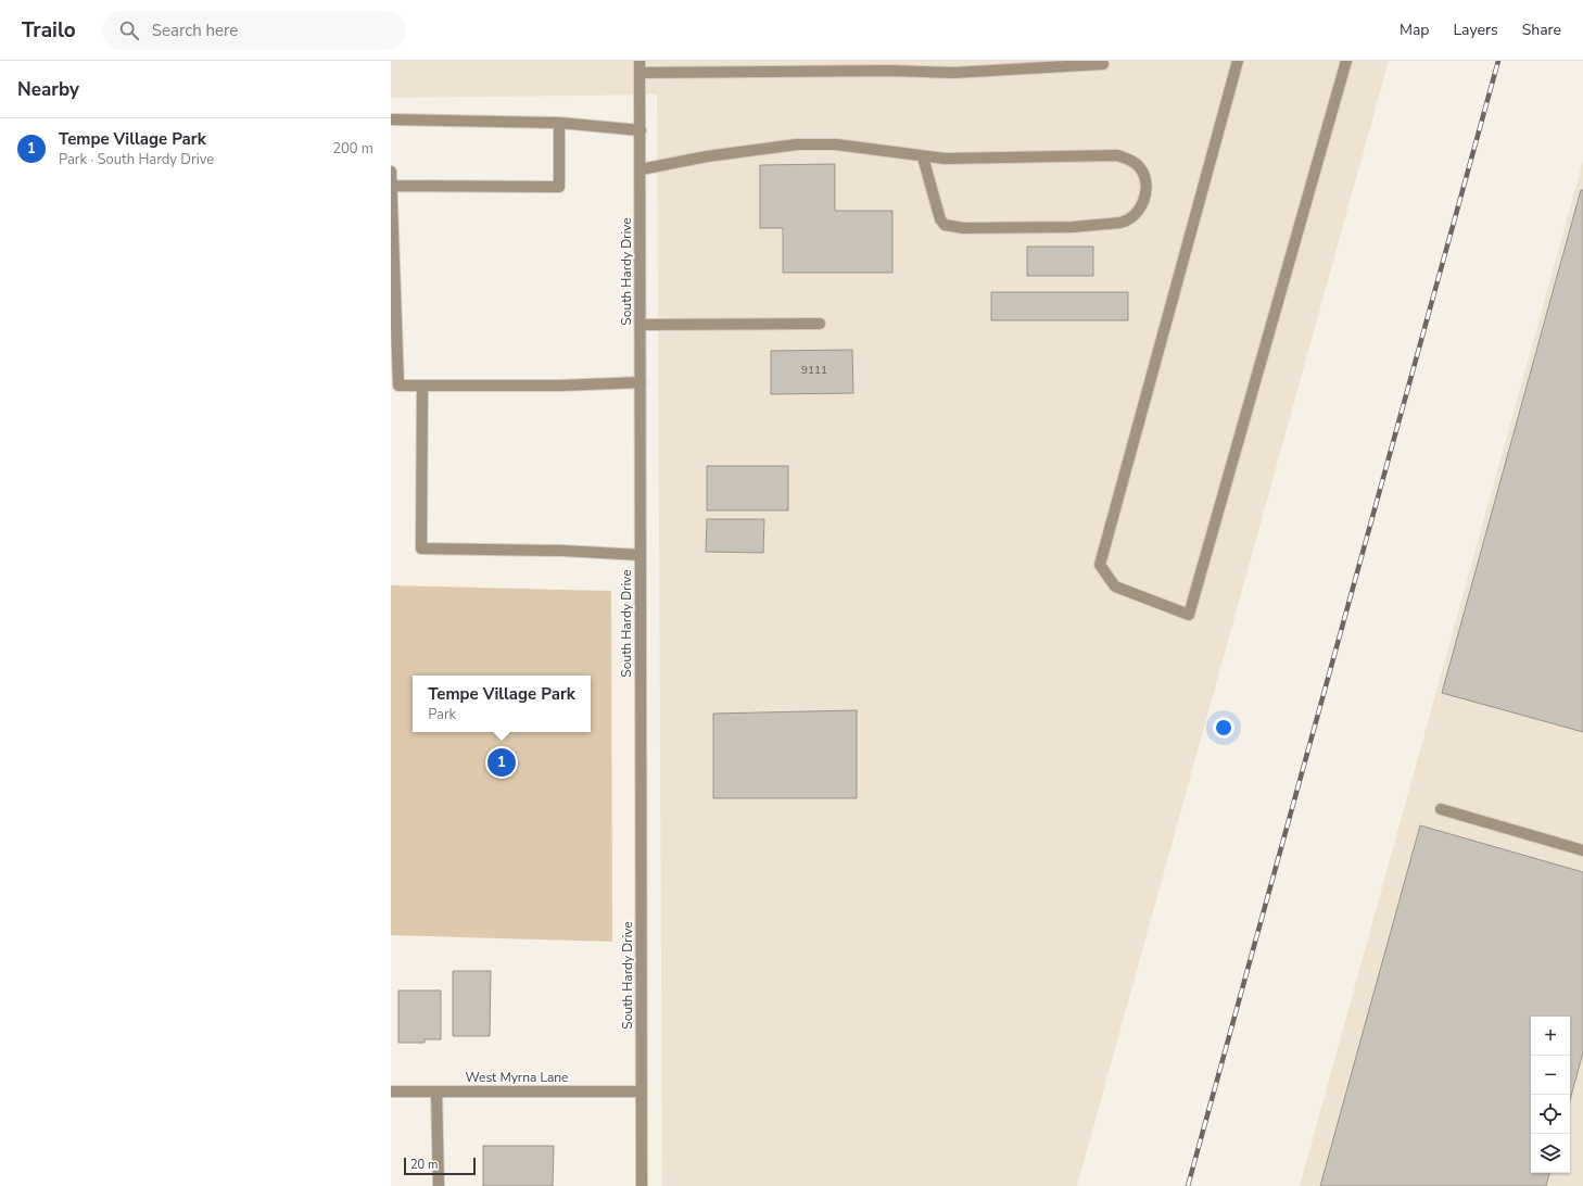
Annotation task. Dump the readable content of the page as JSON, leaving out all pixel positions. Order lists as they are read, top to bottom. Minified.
{"streets":{"street":["South Hardy Drive","West Myrna Lane"]},"crossings":[["South Hardy Drive","West Myrna Lane"]],"house_numbers":["9111"],"scale_bar":"20 m","page":{"header":"Trailo","search":"Search here","nav":["Map","Layers","Share"],"heading":"Nearby","list":[{"mark":"1","name":"Tempe Village Park","note":"Park · South Hardy Drive","value":"200 m"}],"popup":["Tempe Village Park","Park"],"pins":"1","map_buttons":["+","−"],"scale":"20 m"}}
